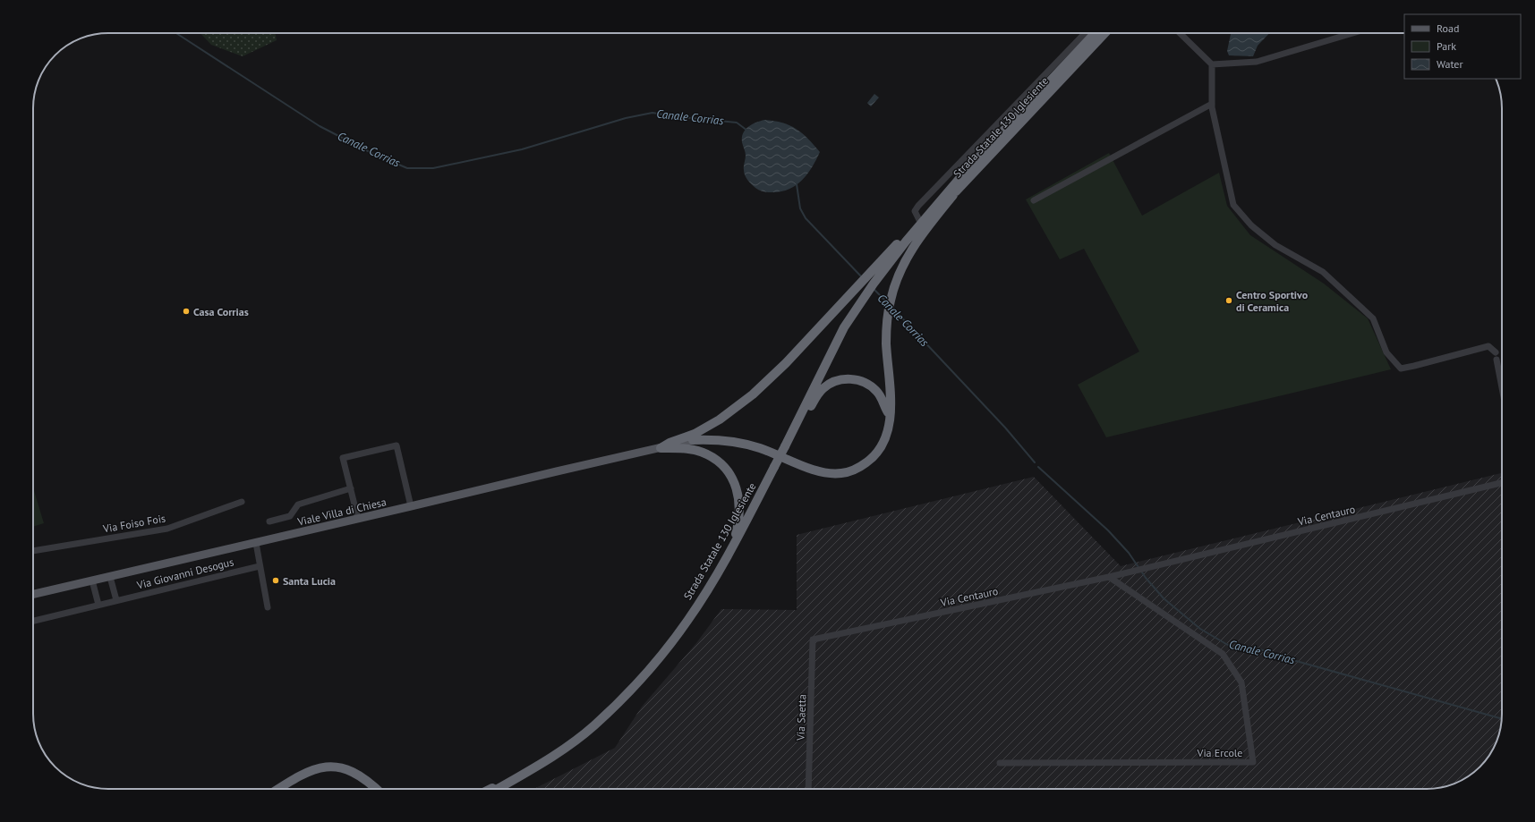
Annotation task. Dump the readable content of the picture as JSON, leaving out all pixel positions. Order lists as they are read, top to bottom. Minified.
{"streets":{"highway":["Strada Statale 130 Iglesiente"],"main road":["Viale Villa di Chiesa"],"street":["Via Centauro","Via Foiso Fois","Via Giovanni Desogus","Via Saetta","Via Ercole"]},"crossings":[["Via Centauro","Via Saetta"],["Via Centauro","Via Ercole"]],"water":["Canale Corrias"],"places":["Centro Sportivo di Ceramica","Casa Corrias","Santa Lucia"],"legend":["Road","Park","Water"]}
